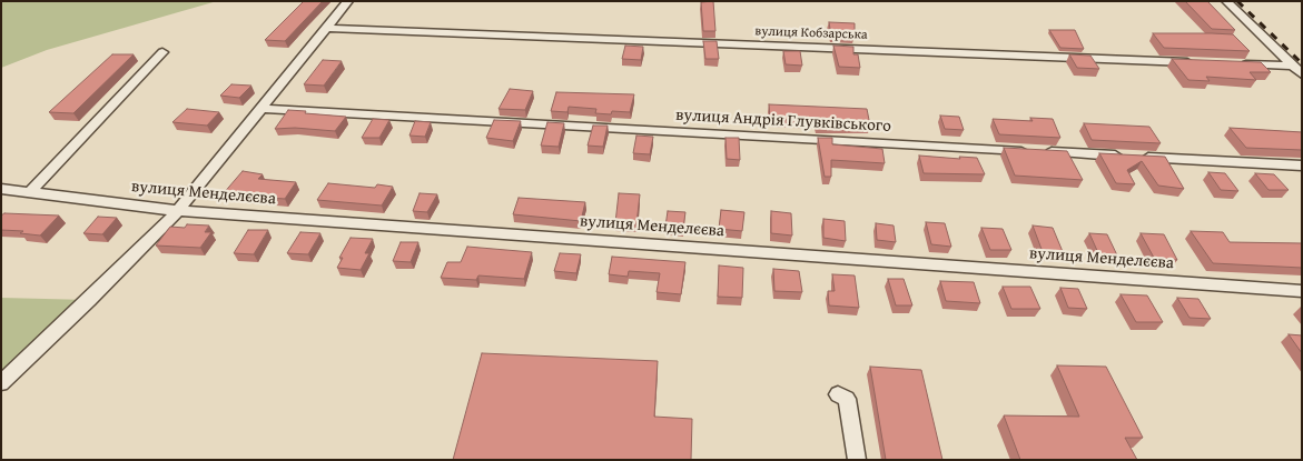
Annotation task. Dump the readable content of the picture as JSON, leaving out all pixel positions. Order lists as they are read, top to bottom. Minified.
{"streets":{"street":["вулиця Кобзарська","вулиця Андрія Глувківського","вулиця Менделєєва"]}}
